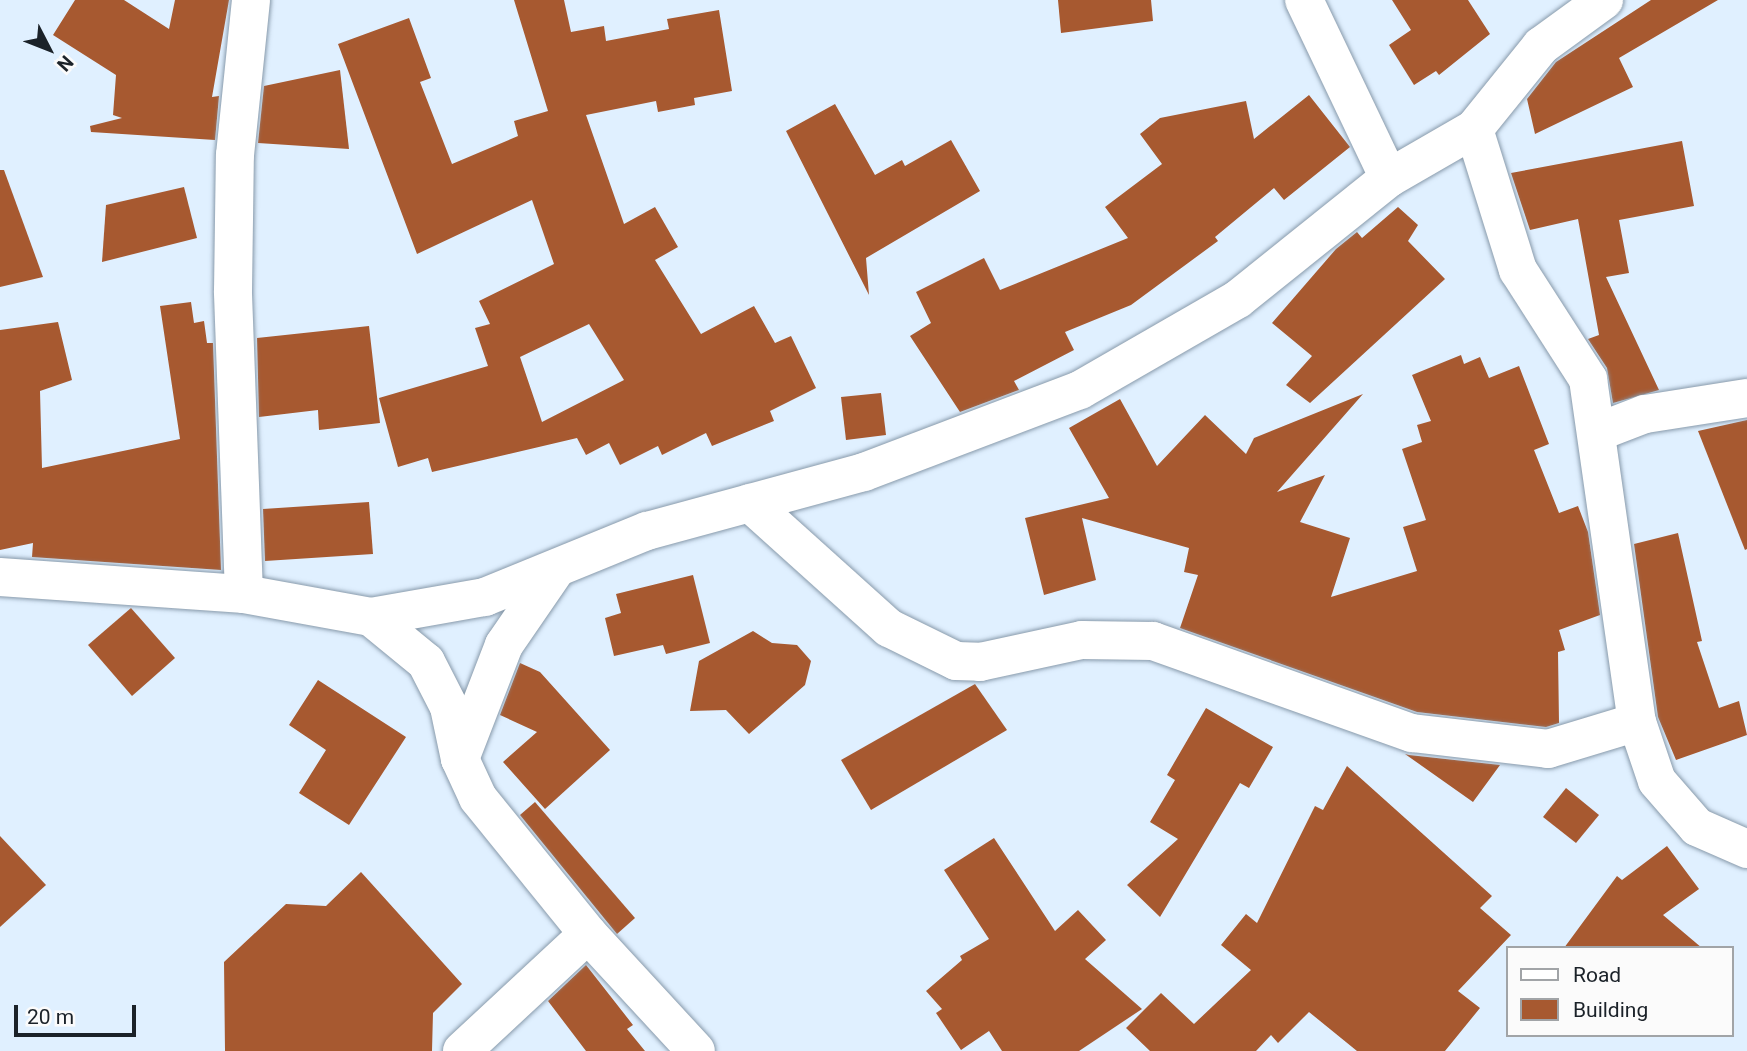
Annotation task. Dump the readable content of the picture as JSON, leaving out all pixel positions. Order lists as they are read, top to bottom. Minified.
{"legend":["Road","Building"],"scale_bar":"20 m","north":"bottom right"}
